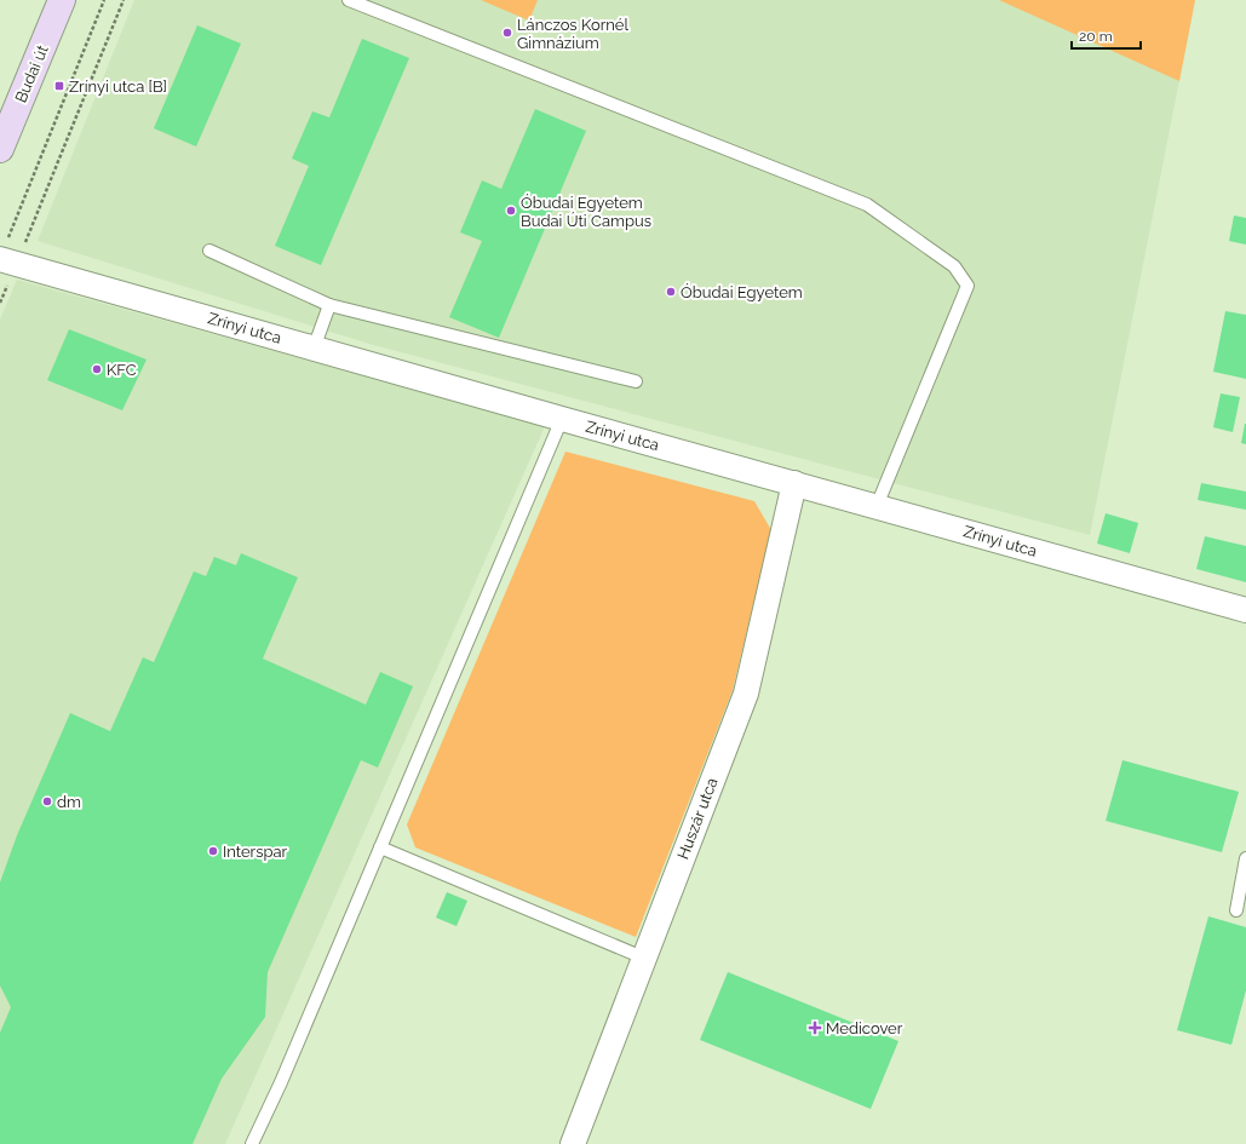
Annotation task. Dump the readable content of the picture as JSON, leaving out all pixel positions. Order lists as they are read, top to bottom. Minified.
{"streets":{"main road":["Budai út"],"street":["Zrínyi utca","Huszár utca"]},"crossings":[["Zrínyi utca","Huszár utca"]],"places":{"other":["Lánczos Kornél Gimnázium","Óbudai Egyetem Budai Úti Campus","Óbudai Egyetem","KFC","dm","Interspar"],"transit":["Zrínyi utca [B]"],"health":["Medicover"]},"scale_bar":"20 m"}
